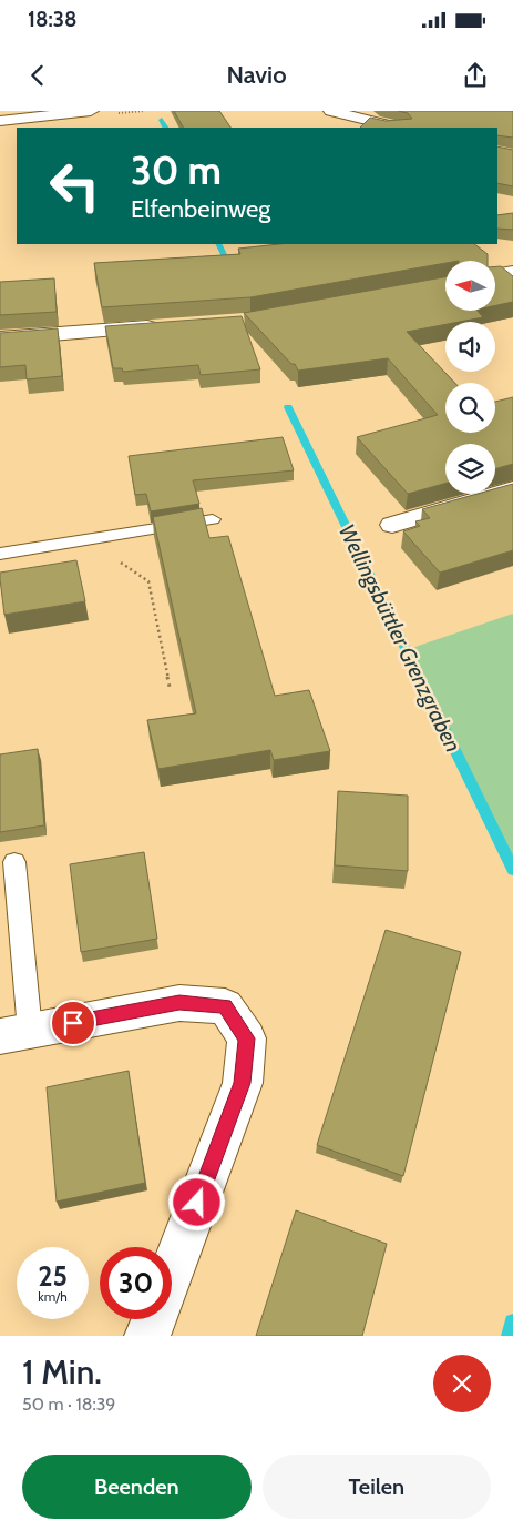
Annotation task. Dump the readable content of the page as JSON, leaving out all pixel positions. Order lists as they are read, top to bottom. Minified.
{"water":["Wellingsbüttler Grenzgraben"],"north":"left","page":{"status":"18:38","header":"Navio","turn":["30 m","Elfenbeinweg"],"speed":"25 km/h","limit":"30","heading":["1 Min.","50 m · 18:39"],"buttons":["Beenden","Teilen"]}}
